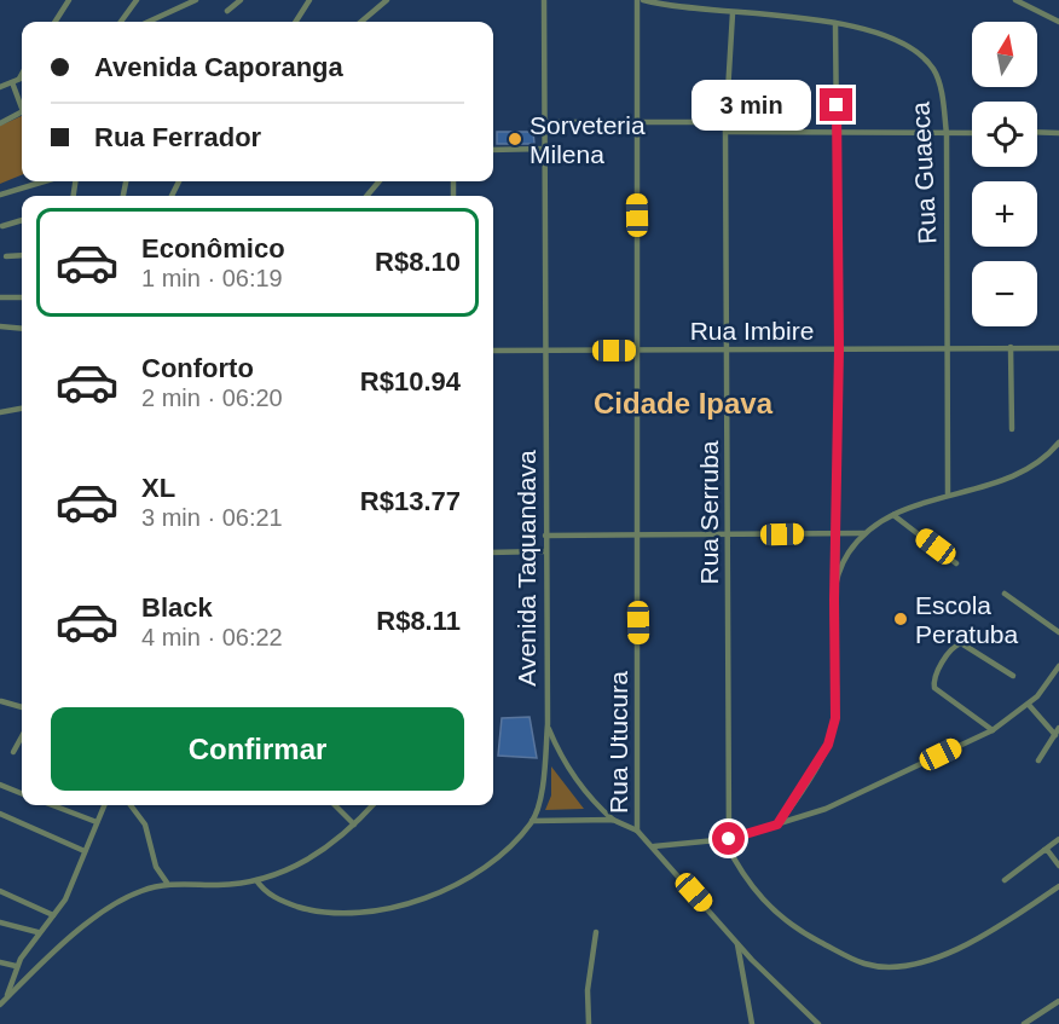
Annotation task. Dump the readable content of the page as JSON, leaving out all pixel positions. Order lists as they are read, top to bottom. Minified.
{"streets":{"street":["Rua Guaeca","Rua Imbire","Rua Serruba","Avenida Taquandava","Rua Utucura"]},"crossings":[["Rua Guaeca","Rua Imbire"],["Rua Guaeca","Rua Serruba"],["Rua Imbire","Rua Serruba"],["Rua Imbire","Avenida Taquandava"],["Rua Imbire","Rua Utucura"]],"districts":["Cidade Ipava"],"places":["Sorveteria Milena","Escola Peratuba"],"north":"top","page":{"map_buttons":["+","−"],"banner":["Avenida Caporanga","Rua Ferrador"],"bubble":"3 min","list":[{"name":"Econômico","note":"1 min · 06:19","value":"R$8.10"},{"name":"Conforto","note":"2 min · 06:20","value":"R$10.94"},{"name":"XL","note":"3 min · 06:21","value":"R$13.77"},{"name":"Black","note":"4 min · 06:22","value":"R$8.11"}],"buttons":"Confirmar"}}
